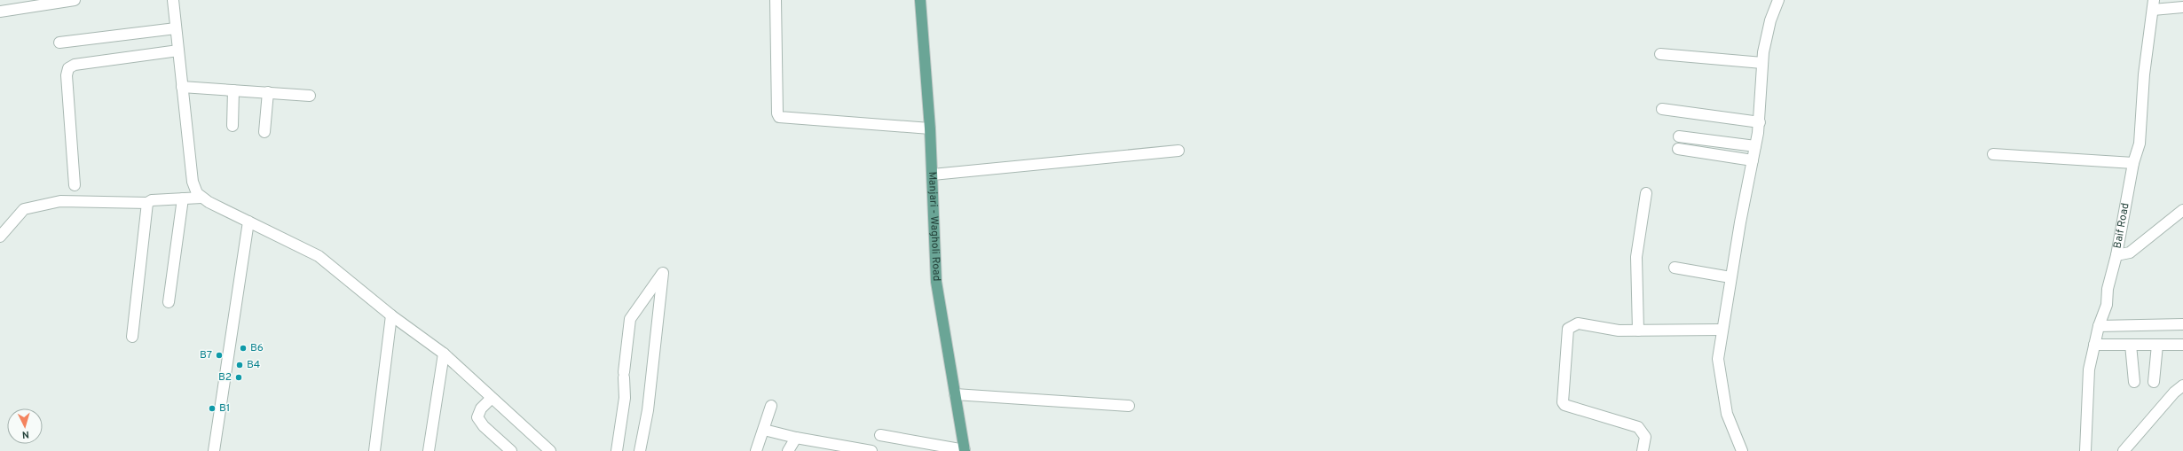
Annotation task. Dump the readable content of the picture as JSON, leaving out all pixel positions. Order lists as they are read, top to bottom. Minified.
{"streets":{"main road":["Manjari - Wagholi Road"],"street":["Baif Road"]},"places":["B6","B7","B4","B2","B1"],"north":"bottom"}
